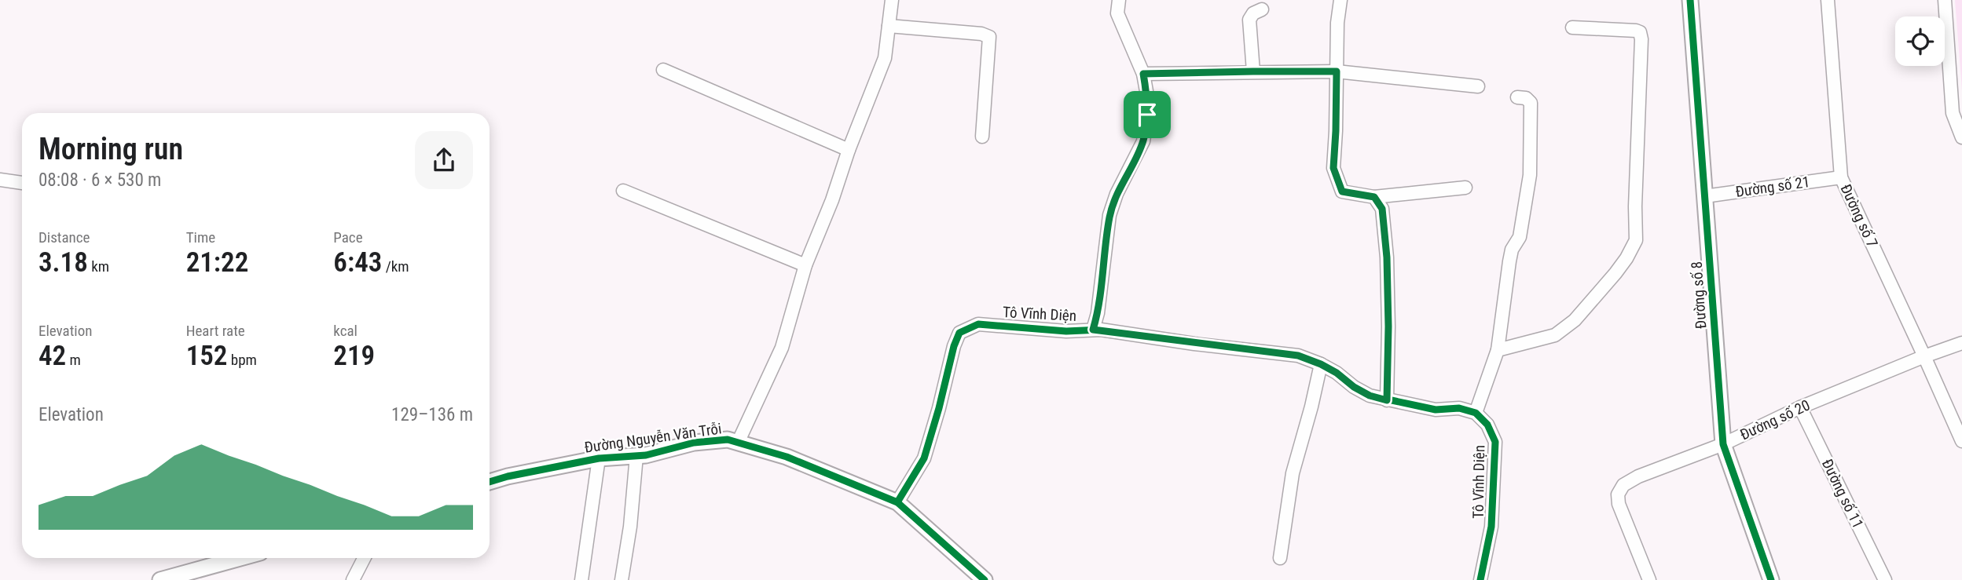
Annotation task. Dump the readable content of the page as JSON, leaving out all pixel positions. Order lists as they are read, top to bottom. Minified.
{"streets":{"street":["Đường số 21","Đường số 7","Đường số 8","Tô Vĩnh Diện","Đường số 20","Đường Nguyễn Văn Trỗi","Đường số 11"]},"crossings":[["Đường số 21","Đường số 7"],["Đường số 21","Đường số 8"],["Đường số 7","Đường số 20"],["Đường số 8","Đường số 20"],["Tô Vĩnh Diện","Đường Nguyễn Văn Trỗi"],["Đường số 20","Đường số 11"]],"page":{"heading":["Morning run","08:08 · 6 × 530 m"],"stats":[["Distance","3.18 km"],["Time","21:22"],["Pace","6:43 /km"],["Elevation","42 m"],["Heart rate","152 bpm"],["kcal","219"]],"chart":["Elevation","129–136 m"]}}
